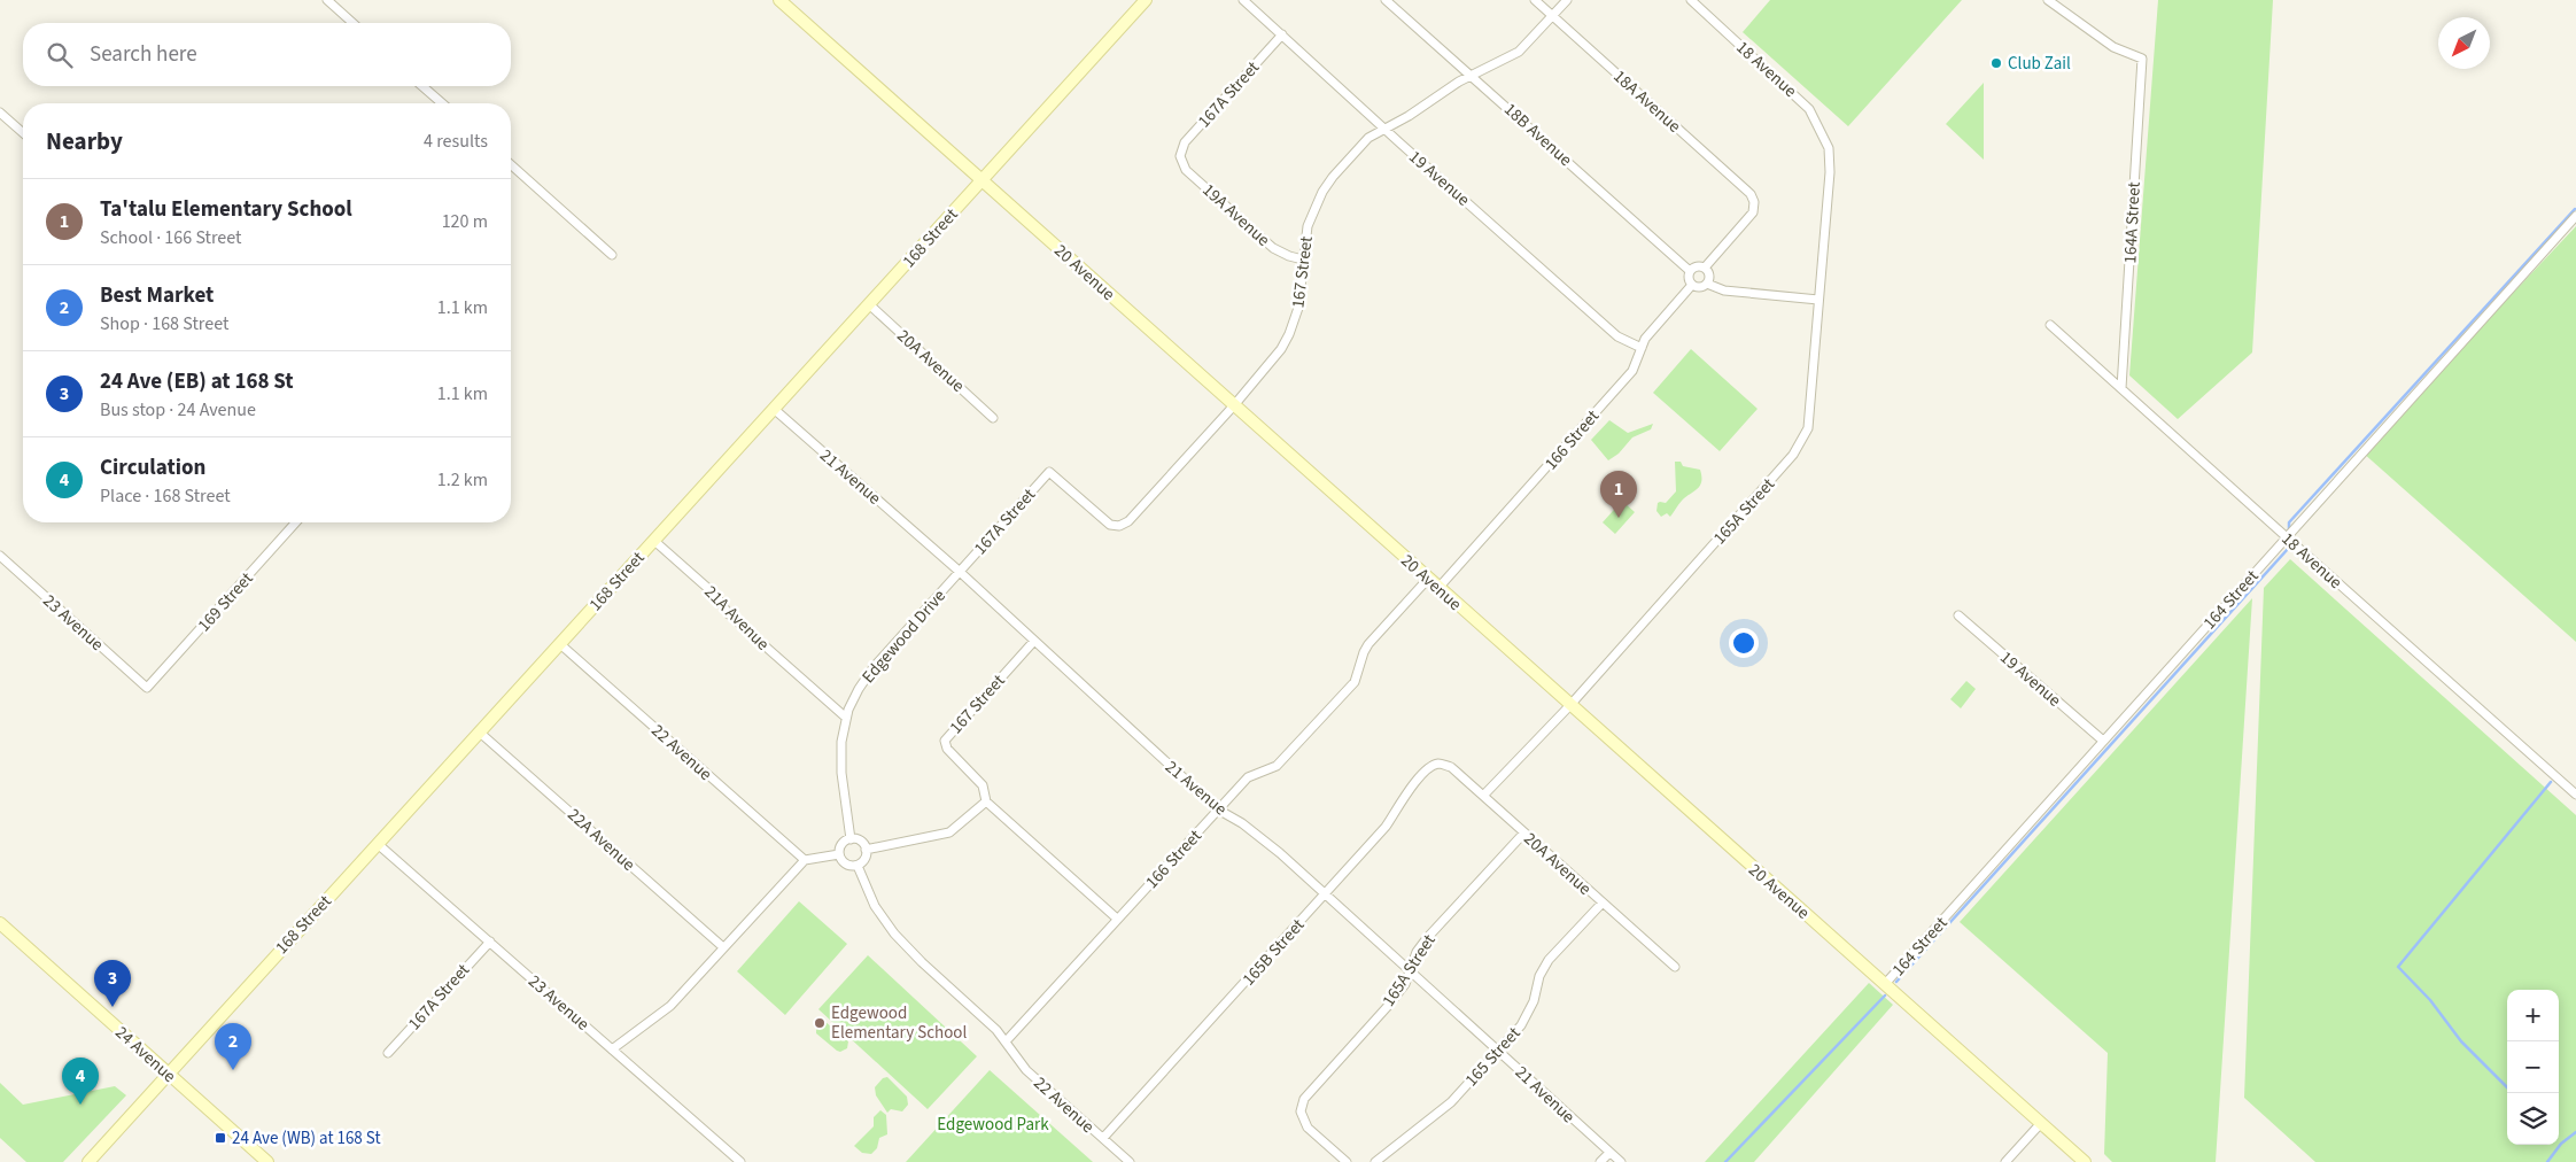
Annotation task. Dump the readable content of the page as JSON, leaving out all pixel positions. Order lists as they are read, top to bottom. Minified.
{"streets":{"main road":["168 Street","20 Avenue","24 Avenue"],"street":["18 Avenue","167A Street","18A Avenue","18B Avenue","19 Avenue","19A Avenue","164A Street","167 Street","20A Avenue","166 Street","21 Avenue","165A Street","164 Street","169 Street","21A Avenue","23 Avenue","Edgewood Drive","22 Avenue","22A Avenue","165B Street","165 Street"]},"crossings":[["18 Avenue","164A Street"],["18 Avenue","165A Street"],["18 Avenue","164 Street"],["167A Street","19 Avenue"],["167A Street","19A Avenue"],["167A Street","167 Street"],["167A Street","21 Avenue"],["167A Street","23 Avenue"],["167A Street","Edgewood Drive"],["18A Avenue","18B Avenue"],["18A Avenue","167 Street"],["18A Avenue","166 Street"],["18B Avenue","167 Street"],["18B Avenue","166 Street"],["19 Avenue","167 Street"],["19 Avenue","166 Street"],["19 Avenue","164 Street"],["19A Avenue","167 Street"],["168 Street","20 Avenue"],["168 Street","20A Avenue"],["168 Street","21 Avenue"],["168 Street","21A Avenue"],["168 Street","23 Avenue"],["168 Street","22 Avenue"],["168 Street","22A Avenue"],["168 Street","24 Avenue"],["20 Avenue","167 Street"],["20 Avenue","166 Street"],["20 Avenue","165A Street"],["20 Avenue","164 Street"],["167 Street","21 Avenue"],["20A Avenue","165A Street"],["20A Avenue","165B Street"],["20A Avenue","165 Street"],["166 Street","21 Avenue"],["166 Street","22 Avenue"],["21 Avenue","165A Street"],["21 Avenue","Edgewood Drive"],["21 Avenue","165B Street"],["21 Avenue","165 Street"],["169 Street","23 Avenue"],["21A Avenue","Edgewood Drive"],["22 Avenue","165B Street"]],"parks":["Edgewood Park"],"places":{"other":["Club Zail","Edgewood Elementary School"],"transit":["24 Ave (WB) at 168 St"]},"north":"bottom left","page":{"search":"Search here","heading":["Nearby","4 results"],"list":[{"mark":"1","name":"Ta'talu Elementary School","note":"School · 166 Street","value":"120 m"},{"mark":"2","name":"Best Market","note":"Shop · 168 Street","value":"1.1 km"},{"mark":"3","name":"24 Ave (EB) at 168 St","note":"Bus stop · 24 Avenue","value":"1.1 km"},{"mark":"4","name":"Circulation","note":"Place · 168 Street","value":"1.2 km"}],"pins":["1","3","2","4"],"map_buttons":["+","−"]}}
